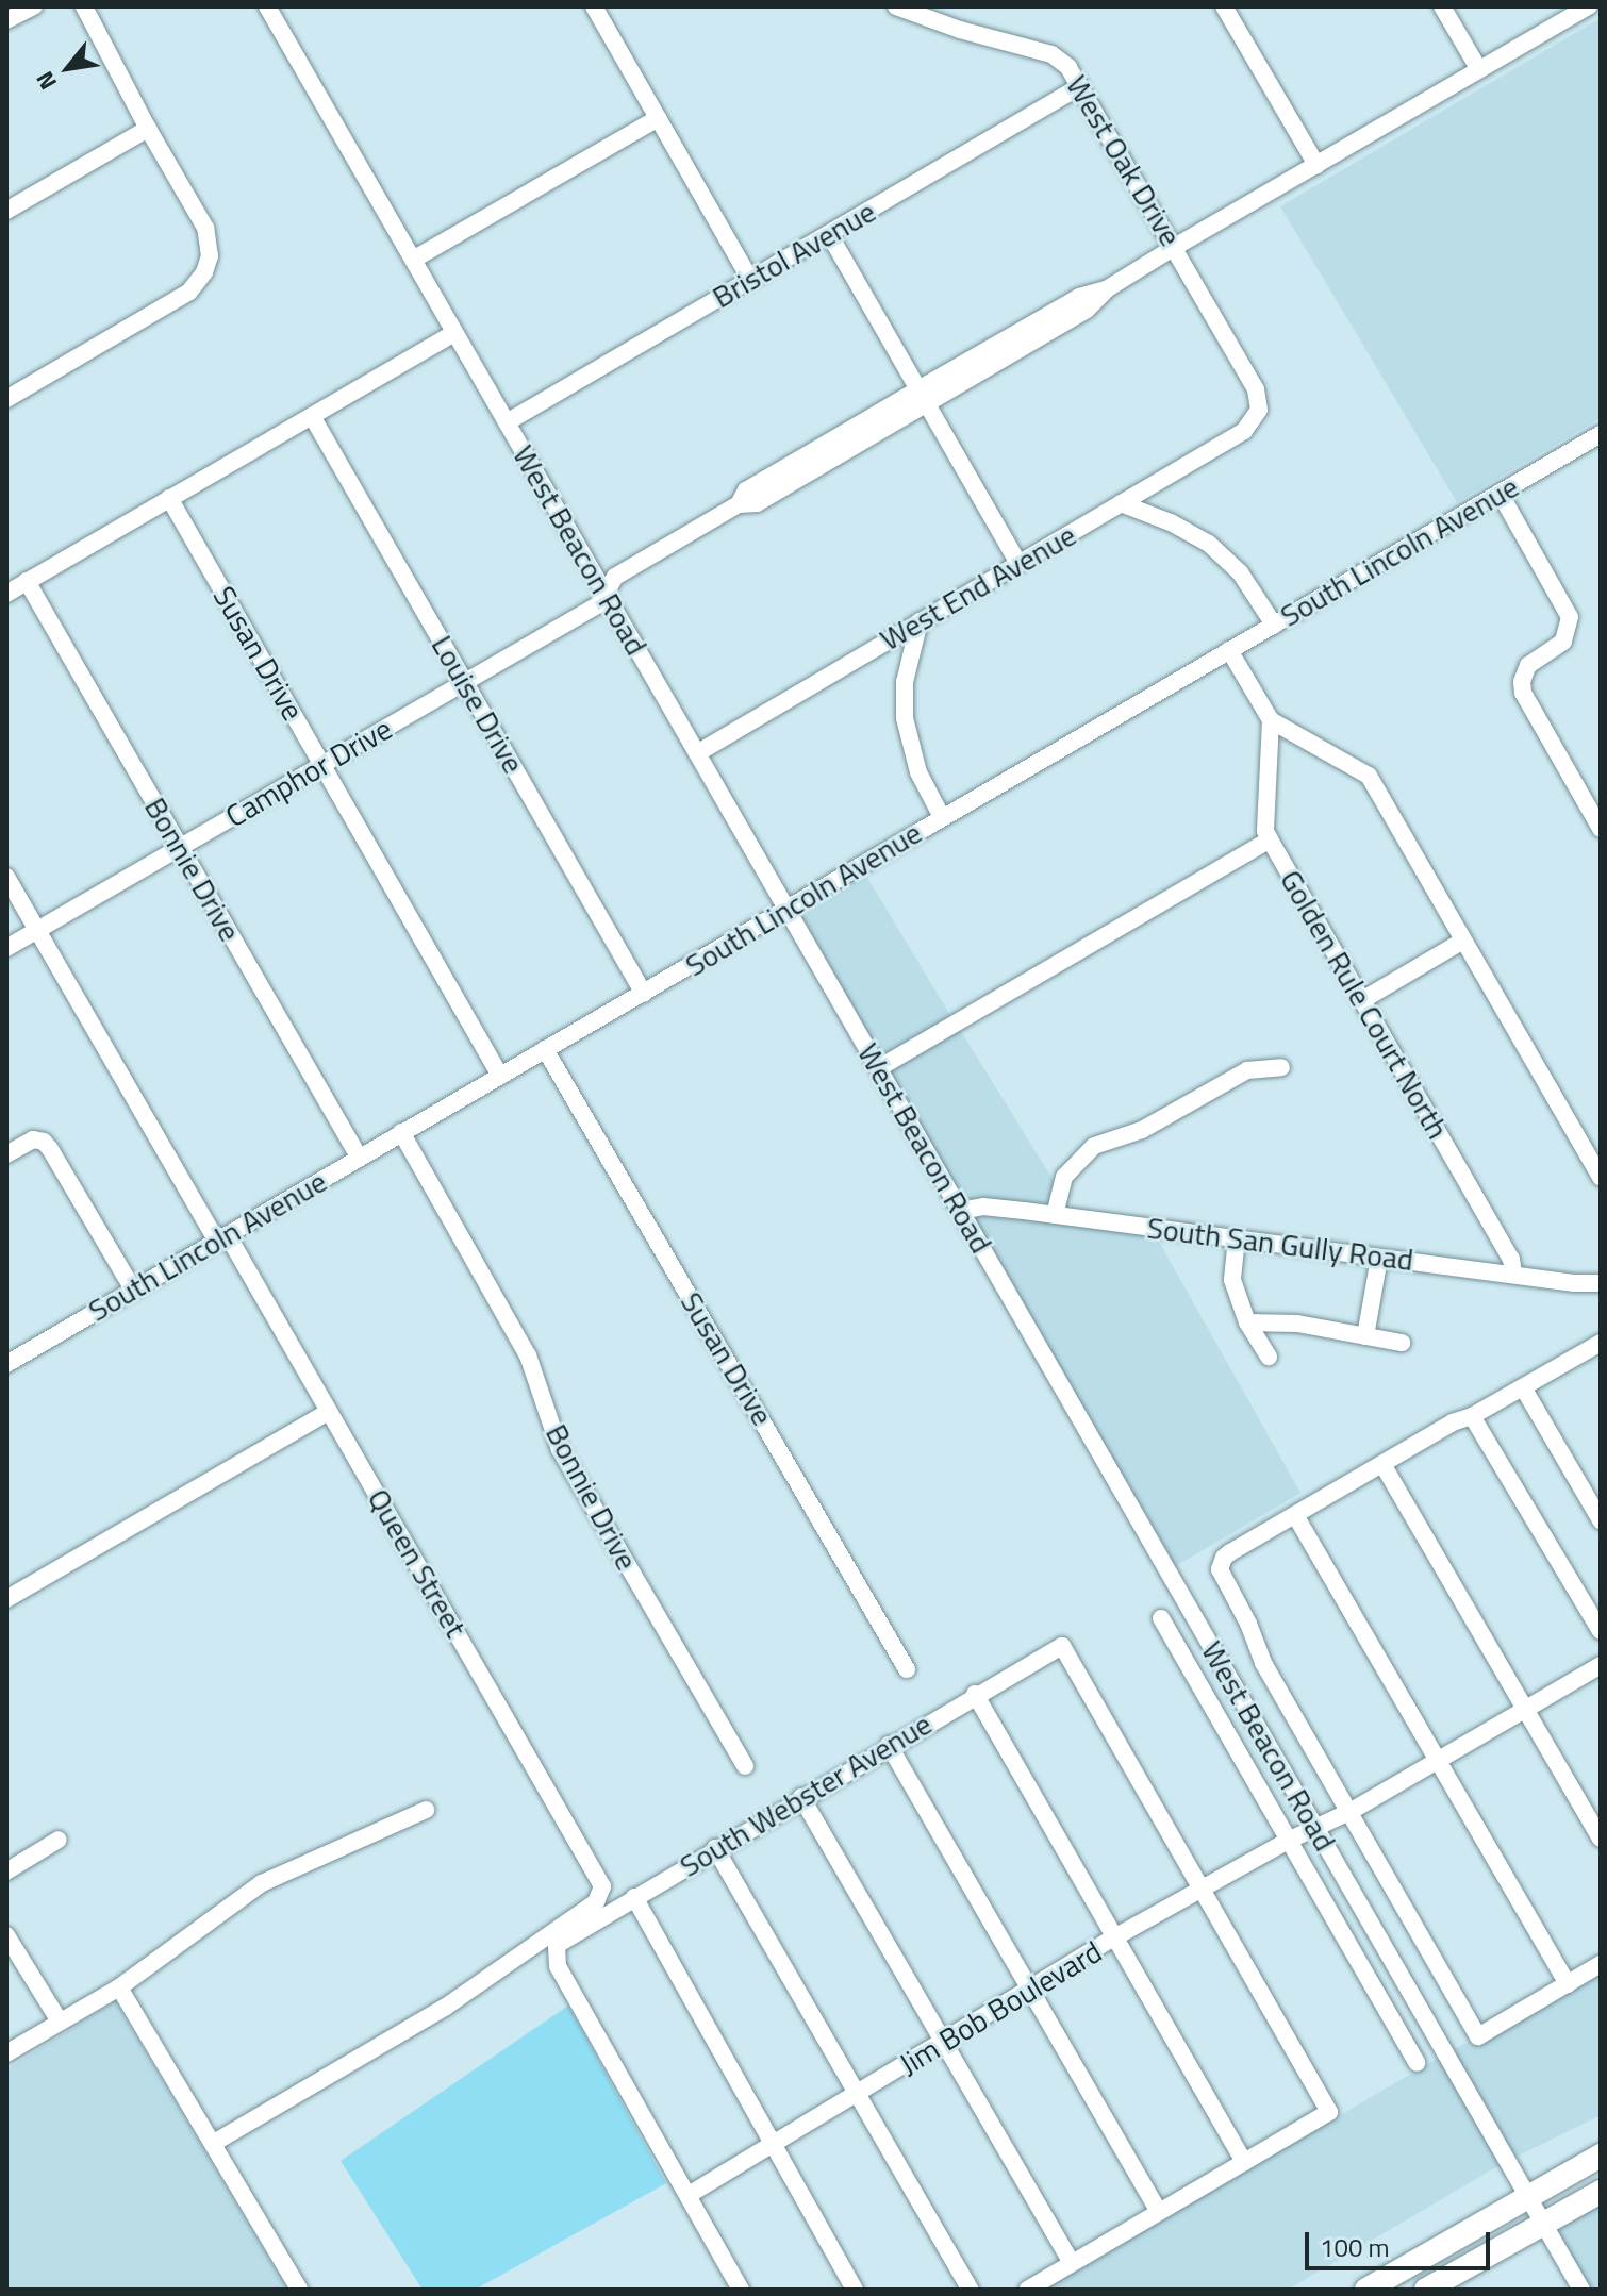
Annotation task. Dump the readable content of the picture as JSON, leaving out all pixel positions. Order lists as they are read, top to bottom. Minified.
{"streets":{"street":["West Oak Drive","Bristol Avenue","West Beacon Road","South Lincoln Avenue","West End Avenue","Susan Drive","Louise Drive","Camphor Drive","Bonnie Drive","Golden Rule Court North","South San Gully Road","Queen Street","South Webster Avenue","Jim Bob Boulevard"]},"crossings":[["West Oak Drive","Bristol Avenue"],["West Oak Drive","West End Avenue"],["West Oak Drive","Camphor Drive"],["Bristol Avenue","West Beacon Road"],["West Beacon Road","South Lincoln Avenue"],["West Beacon Road","West End Avenue"],["West Beacon Road","Camphor Drive"],["West Beacon Road","South San Gully Road"],["West Beacon Road","Jim Bob Boulevard"],["South Lincoln Avenue","Susan Drive"],["South Lincoln Avenue","Louise Drive"],["South Lincoln Avenue","Bonnie Drive"],["South Lincoln Avenue","Queen Street"],["Susan Drive","Camphor Drive"],["Louise Drive","Camphor Drive"],["Camphor Drive","Bonnie Drive"],["Camphor Drive","Queen Street"],["Golden Rule Court North","South San Gully Road"],["South Webster Avenue","Jim Bob Boulevard"]],"scale_bar":"100 m","north":"bottom left"}
